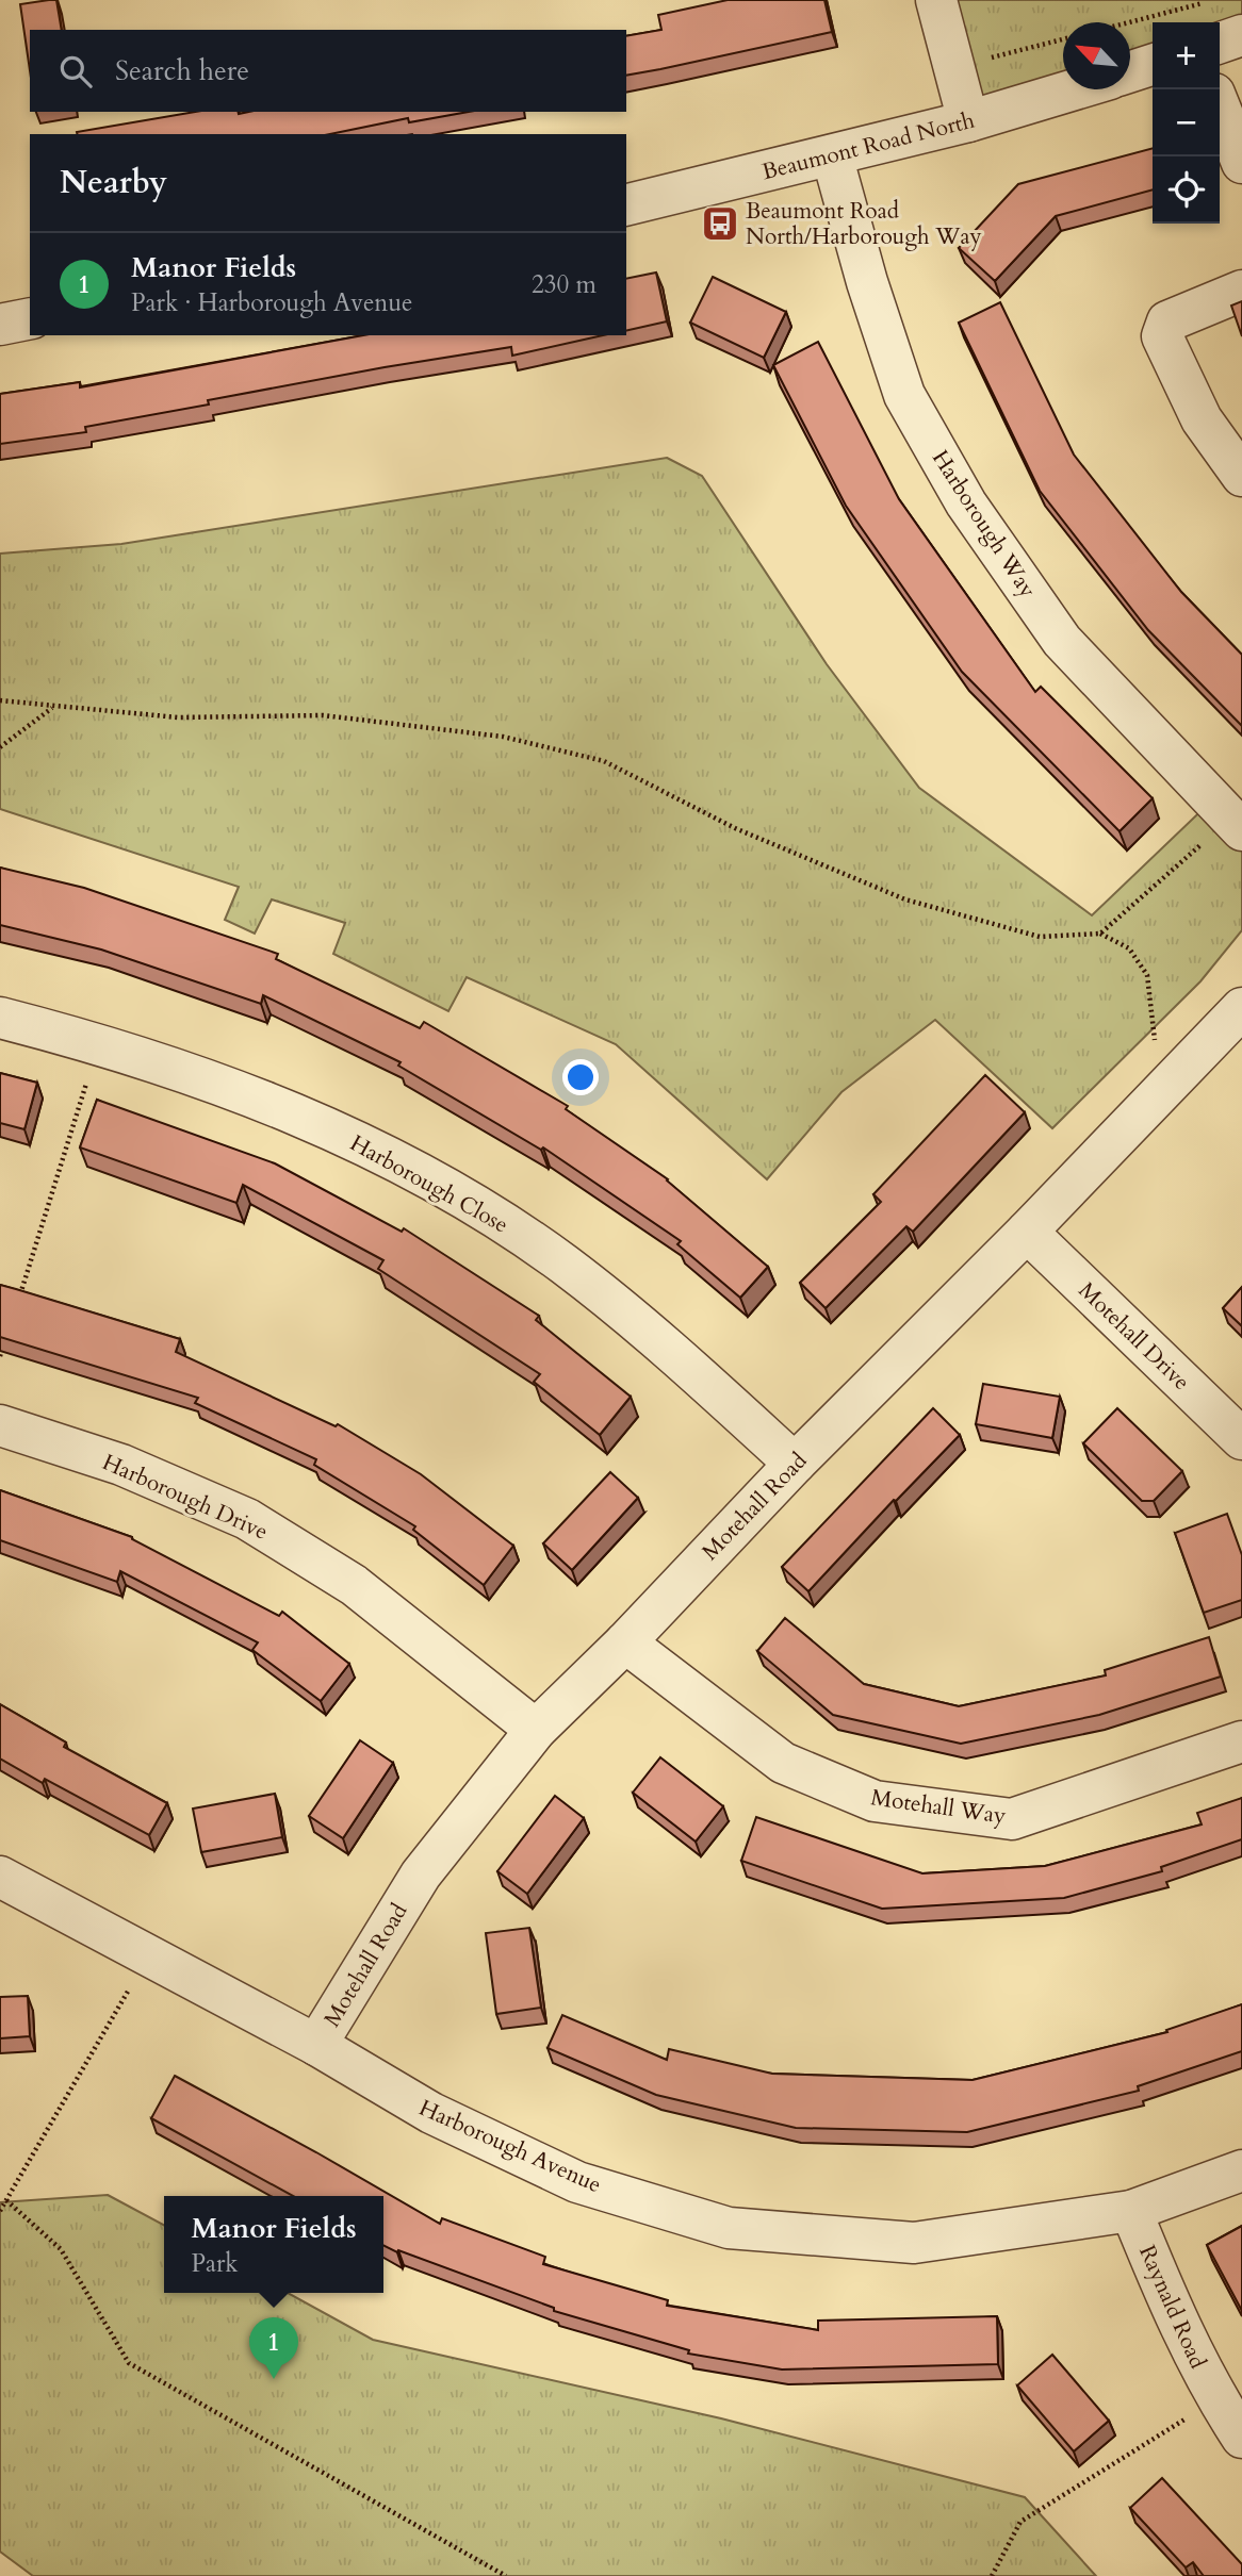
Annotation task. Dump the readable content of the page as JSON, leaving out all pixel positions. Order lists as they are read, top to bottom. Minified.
{"streets":{"street":["Beaumont Road North","Harborough Way","Harborough Close","Motehall Drive","Harborough Drive","Motehall Road","Motehall Way","Harborough Avenue","Raynald Road"]},"crossings":[["Beaumont Road North","Harborough Way"],["Harborough Close","Motehall Road"],["Motehall Drive","Motehall Road"],["Harborough Drive","Motehall Road"],["Motehall Road","Motehall Way"],["Motehall Road","Harborough Avenue"],["Harborough Avenue","Raynald Road"]],"places":{"bus stop":["Beaumont Road North/Harborough Way"]},"north":"top left","page":{"map_buttons":["+","−"],"search":"Search here","heading":"Nearby","list":[{"mark":"1","name":"Manor Fields","note":"Park · Harborough Avenue","value":"230 m"}],"popup":["Manor Fields","Park"],"pins":"1"}}
